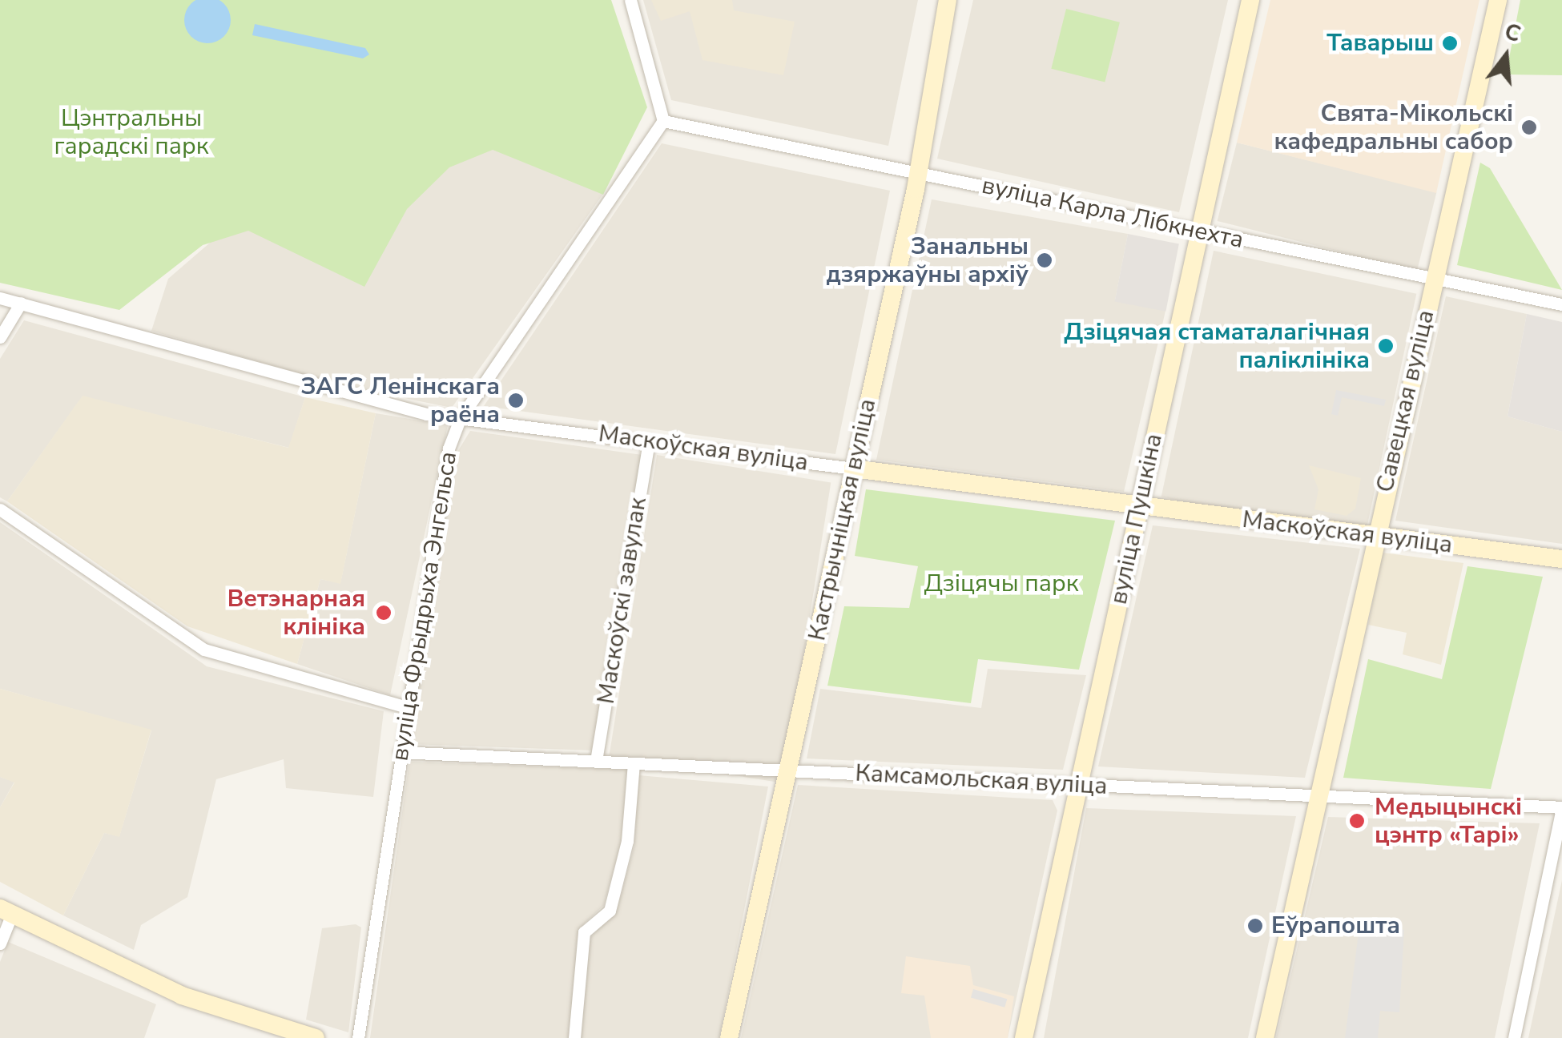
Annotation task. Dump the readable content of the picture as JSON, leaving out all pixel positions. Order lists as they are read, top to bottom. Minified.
{"streets":{"main road":["Савецкая вуліца","Маскоўская вуліца","вуліца Пушкіна","Кастрычніцкая вуліца"],"street":["вуліца Карла Лібкнехта","Маскоўскі завулак","вуліца Фрыдрыха Энгельса","Камсамольская вуліца"]},"crossings":[["вуліца Карла Лібкнехта","Савецкая вуліца"],["вуліца Карла Лібкнехта","вуліца Пушкіна"],["вуліца Карла Лібкнехта","Кастрычніцкая вуліца"],["вуліца Карла Лібкнехта","вуліца Фрыдрыха Энгельса"],["Савецкая вуліца","Маскоўская вуліца"],["Савецкая вуліца","Камсамольская вуліца"],["Маскоўская вуліца","вуліца Пушкіна"],["Маскоўская вуліца","Кастрычніцкая вуліца"],["Маскоўская вуліца","Маскоўскі завулак"],["Маскоўская вуліца","вуліца Фрыдрыха Энгельса"],["вуліца Пушкіна","Камсамольская вуліца"],["Кастрычніцкая вуліца","Камсамольская вуліца"],["Маскоўскі завулак","Камсамольская вуліца"],["вуліца Фрыдрыха Энгельса","Камсамольская вуліца"]],"parks":["Цэнтральны гарадскі парк","Дзіцячы парк"],"places":["Таварыш","Свята-Мікольскі кафедральны сабор","Занальны дзяржаўны архіў","Дзіцячая стаматалагічная паліклініка","ЗАГС Ленінскага раёна","Ветэнарная клініка","Медыцынскі цэнтр «Тарі»","Еўрапошта"],"north":"top"}
